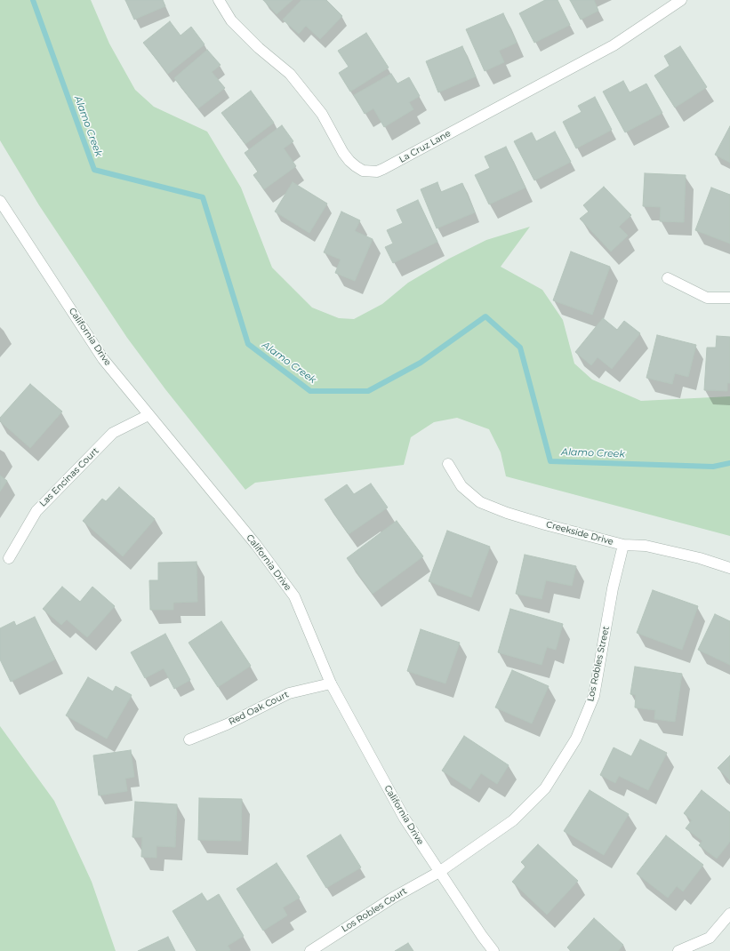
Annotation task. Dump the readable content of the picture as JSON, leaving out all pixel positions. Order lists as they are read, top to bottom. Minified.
{"streets":{"street":["La Cruz Lane","California Drive","Las Encinas Court","Creekside Drive","Los Robles Street","Red Oak Court","Los Robles Court"]},"crossings":[["California Drive","Las Encinas Court"],["California Drive","Los Robles Street"],["California Drive","Red Oak Court"],["California Drive","Los Robles Court"],["Creekside Drive","Los Robles Street"],["Los Robles Street","Los Robles Court"]],"water":["Alamo Creek"]}
